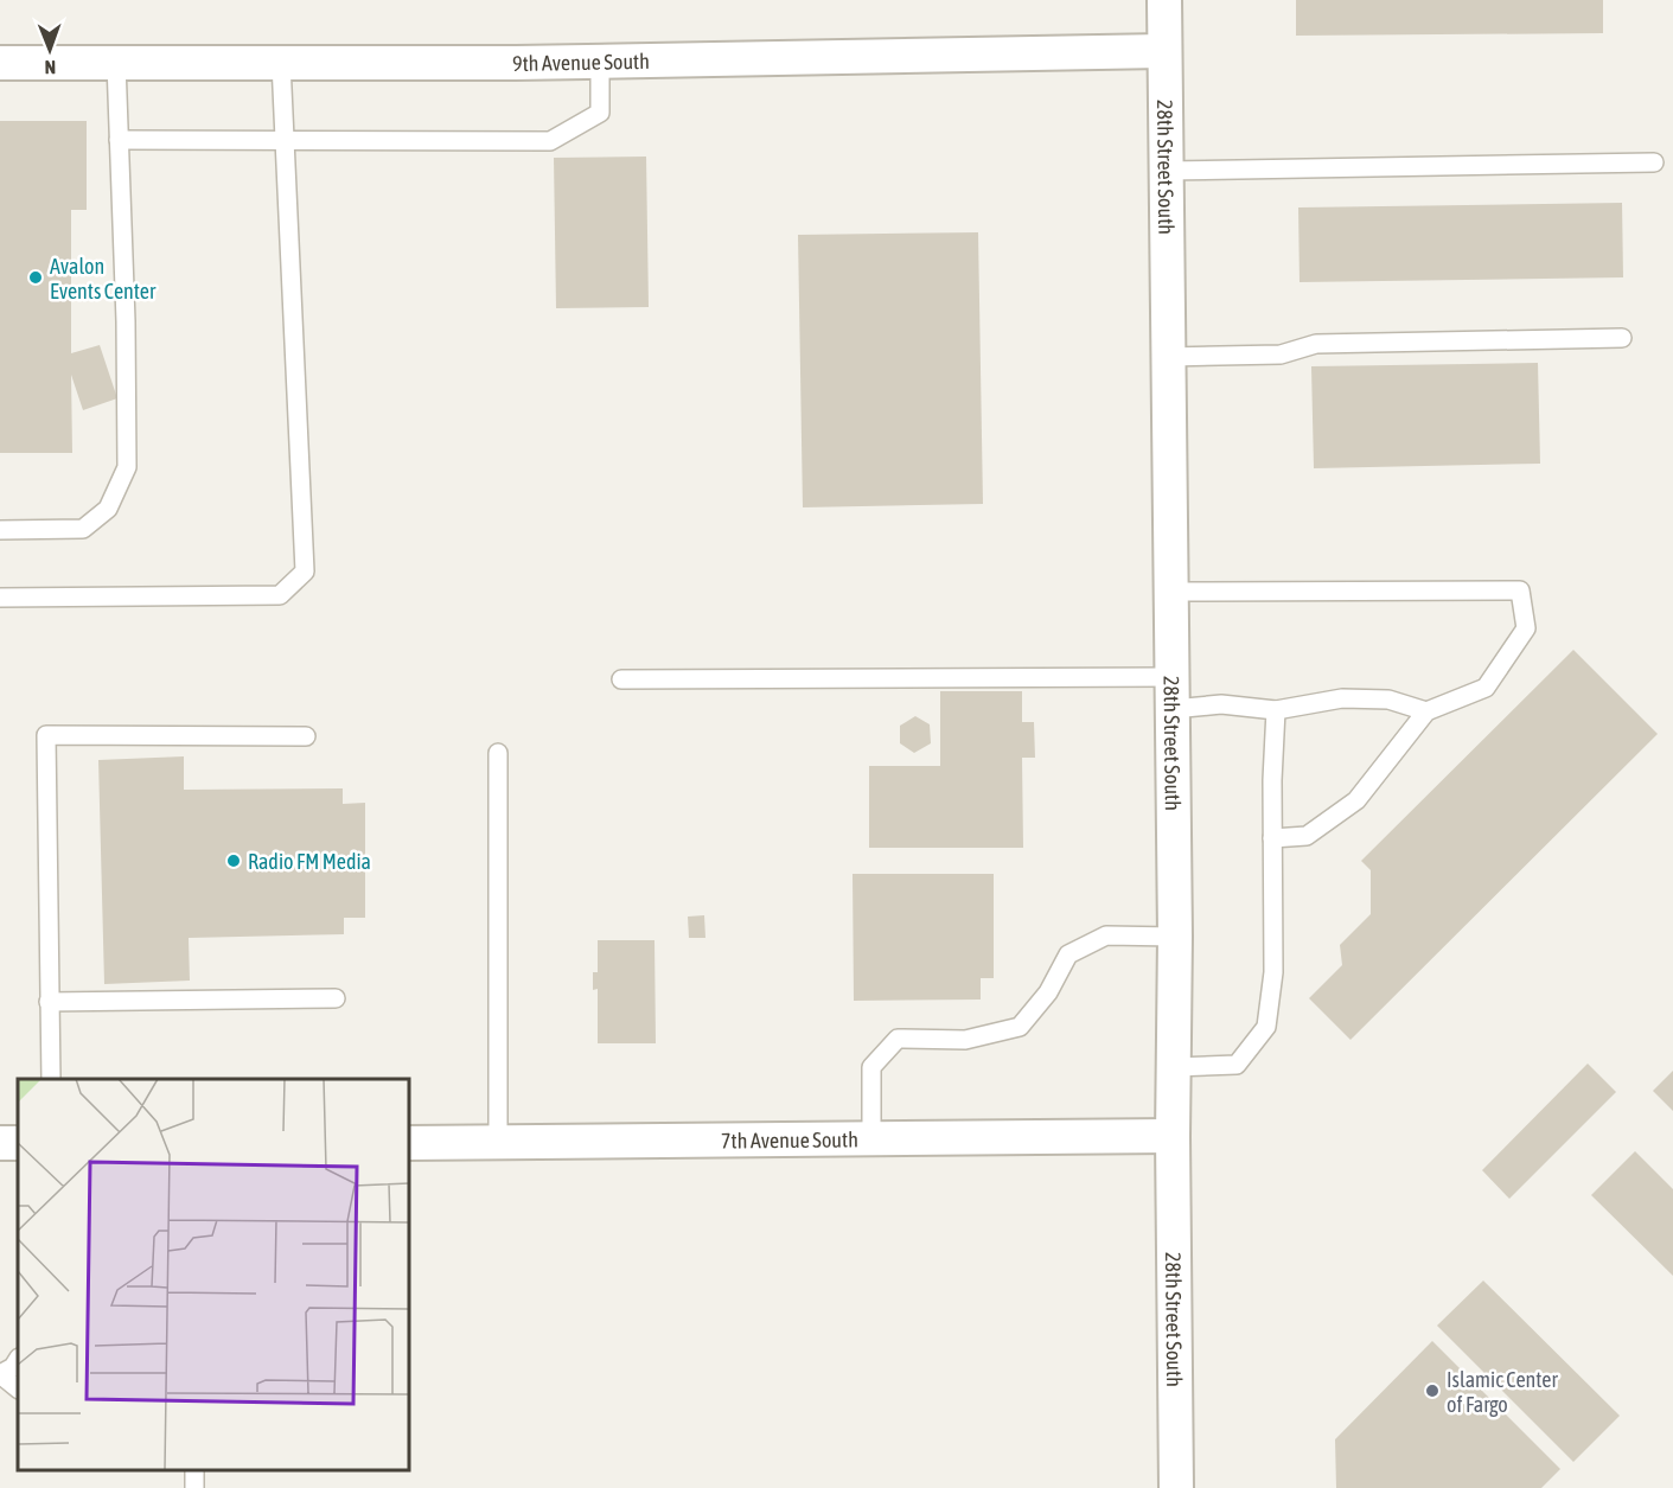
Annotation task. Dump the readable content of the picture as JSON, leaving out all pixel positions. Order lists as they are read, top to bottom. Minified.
{"streets":{"street":["9th Avenue South","28th Street South","7th Avenue South"]},"crossings":[["9th Avenue South","28th Street South"],["28th Street South","7th Avenue South"]],"places":["Avalon Events Center","Radio FM Media","Islamic Center of Fargo"],"north":"bottom"}
